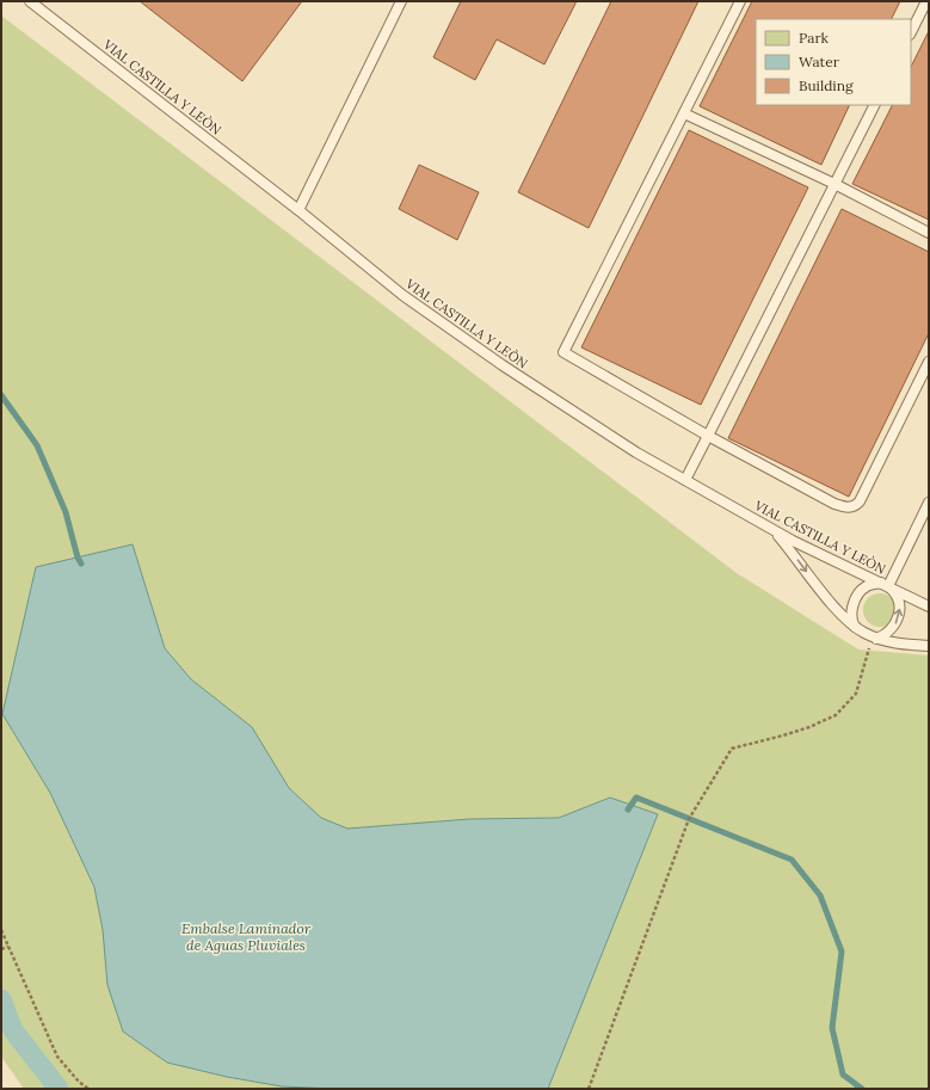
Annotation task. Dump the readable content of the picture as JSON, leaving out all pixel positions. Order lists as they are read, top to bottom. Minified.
{"streets":{"lane":["VIAL CASTILLA Y LEÒN"]},"water":["Embalse Laminador de Aguas Pluviales"],"legend":["Park","Water","Building"]}
